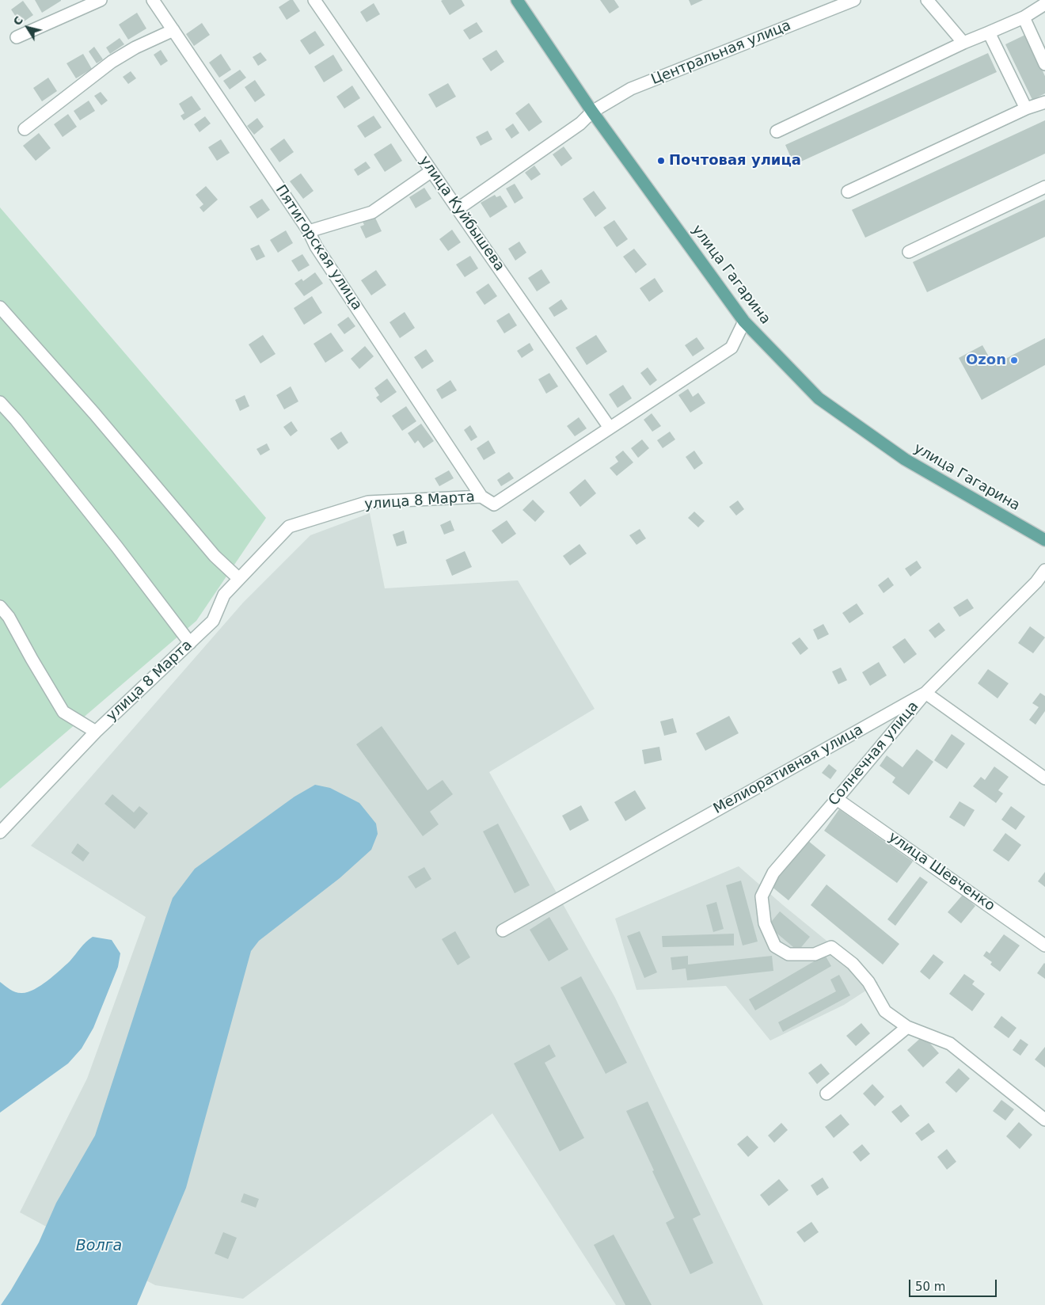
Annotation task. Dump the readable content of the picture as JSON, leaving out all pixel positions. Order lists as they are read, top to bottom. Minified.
{"streets":{"main road":["улица Гагарина"],"street":["Центральная улица","улица Куйбышева","Пятигорская улица","улица 8 Марта","Солнечная улица","Мелиоративная улица","улица Шевченко"]},"crossings":[["Центральная улица","улица Куйбышева"],["Центральная улица","улица Гагарина"],["улица Куйбышева","улица 8 Марта"],["Пятигорская улица","улица 8 Марта"],["улица Гагарина","улица 8 Марта"],["Солнечная улица","Мелиоративная улица"],["Солнечная улица","улица Шевченко"]],"water":["Волга"],"places":["Почтовая улица","Ozon"],"scale_bar":"50 m","north":"top left"}
